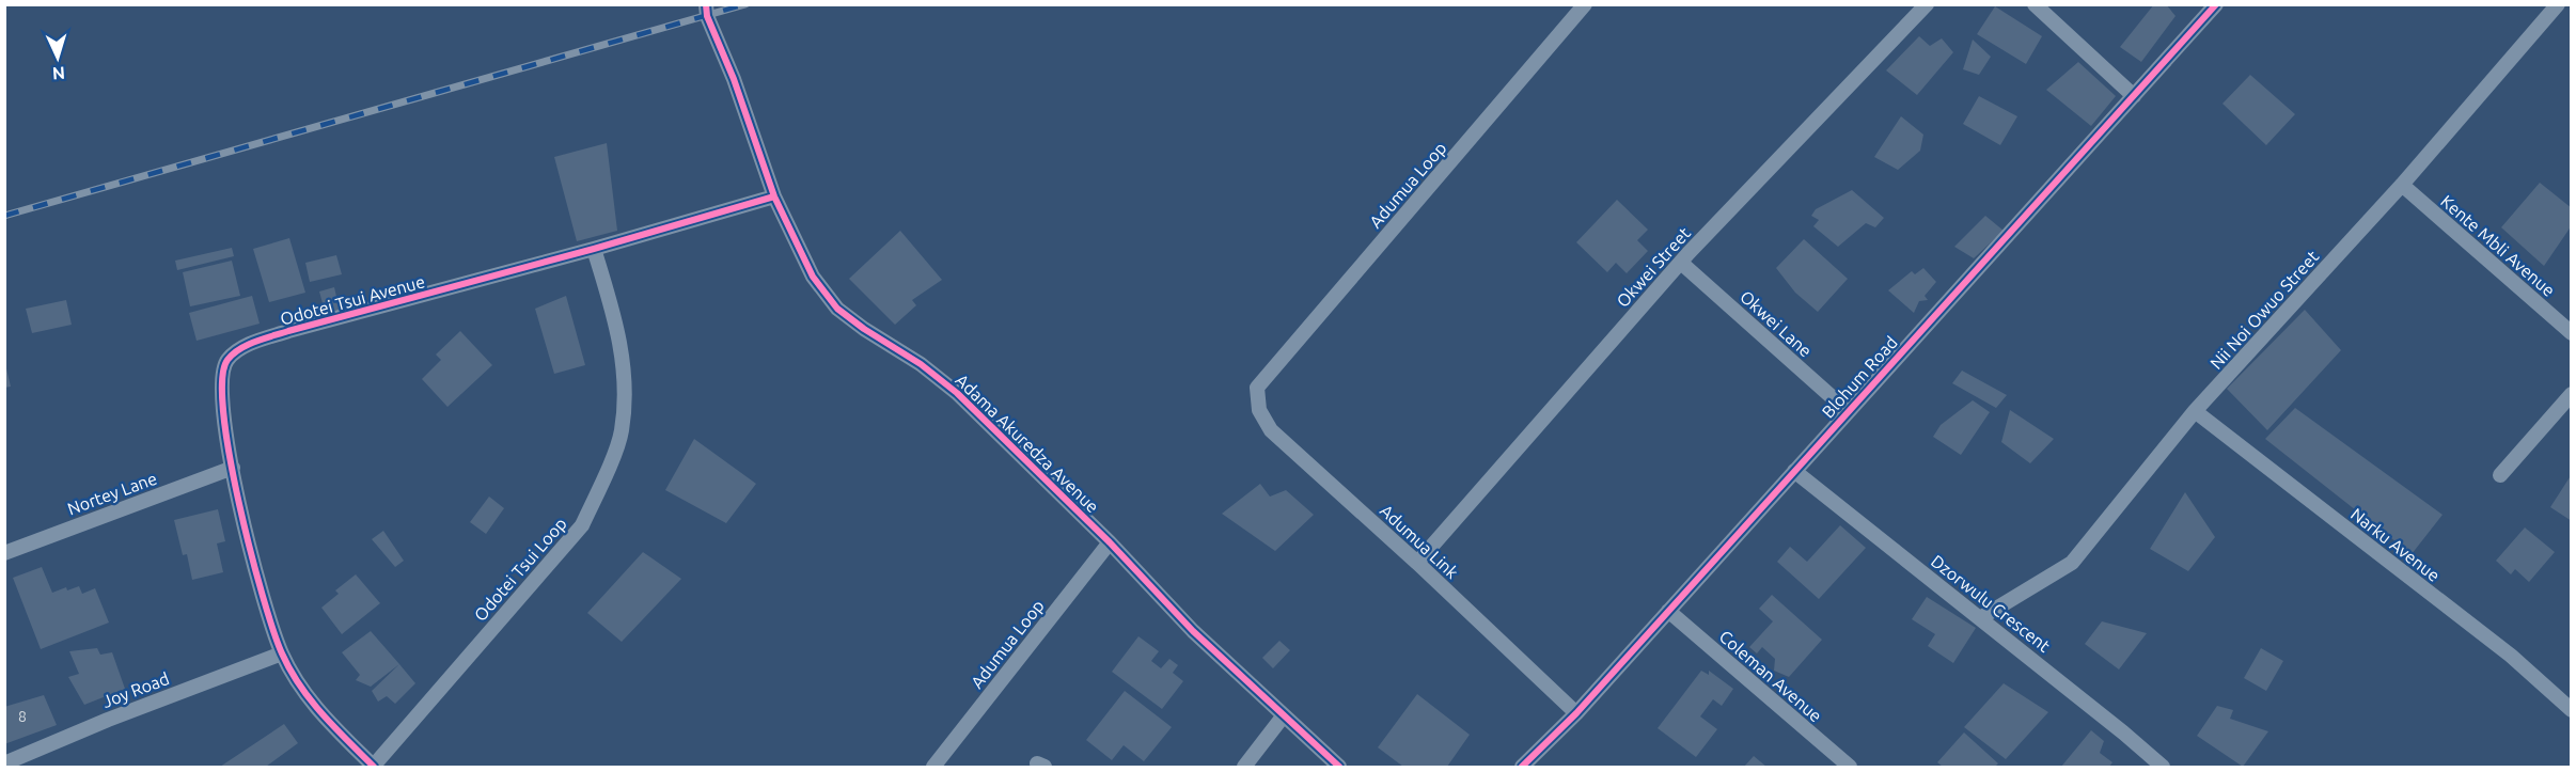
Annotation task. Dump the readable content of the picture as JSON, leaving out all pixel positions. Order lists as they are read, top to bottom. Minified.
{"streets":{"street":["Adumua Loop","Kente Mbli Avenue","Okwei Street","Odotei Tsui Avenue","Nii Noi Owuo Street","Okwei Lane","Blohum Road","Adama Akuredza Avenue","Nortey Lane","Adumua Link","Narku Avenue","Odotei Tsui Loop","Dzorwulu Crescent","Coleman Avenue","Joy Road"]},"crossings":[["Adumua Loop","Adama Akuredza Avenue"],["Adumua Loop","Adumua Link"],["Kente Mbli Avenue","Nii Noi Owuo Street"],["Okwei Street","Okwei Lane"],["Okwei Street","Adumua Link"],["Odotei Tsui Avenue","Adama Akuredza Avenue"],["Odotei Tsui Avenue","Nortey Lane"],["Odotei Tsui Avenue","Odotei Tsui Loop"],["Odotei Tsui Avenue","Joy Road"],["Nii Noi Owuo Street","Narku Avenue"],["Nii Noi Owuo Street","Dzorwulu Crescent"],["Okwei Lane","Blohum Road"],["Blohum Road","Adumua Link"],["Blohum Road","Dzorwulu Crescent"],["Blohum Road","Coleman Avenue"]],"house_numbers":["8"],"north":"bottom"}
